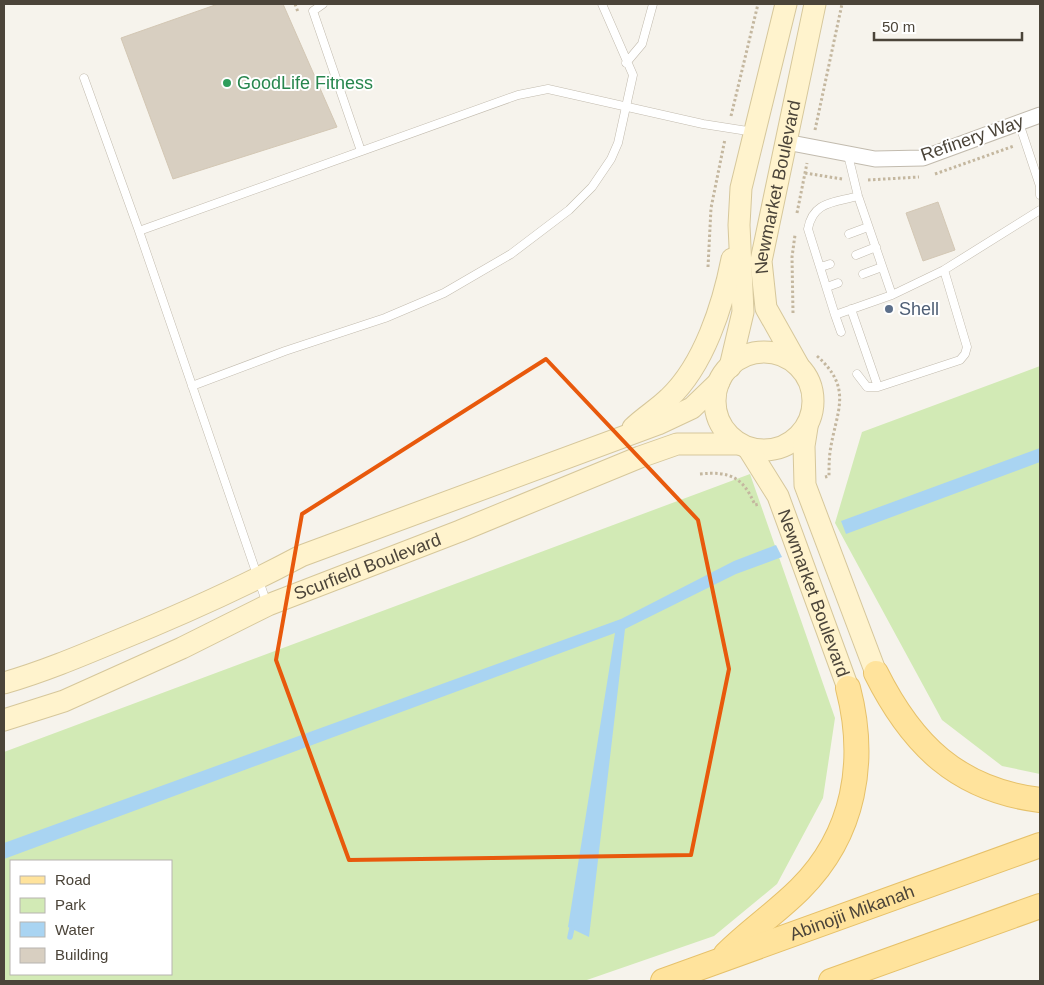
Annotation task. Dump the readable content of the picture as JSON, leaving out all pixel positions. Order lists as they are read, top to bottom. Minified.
{"streets":{"main road":["Abinojii Mikanah"],"street":["Refinery Way","Newmarket Boulevard","Scurfield Boulevard"]},"crossings":[["Refinery Way","Newmarket Boulevard"],["Newmarket Boulevard","Scurfield Boulevard"]],"places":["GoodLife Fitness","Shell"],"legend":["Road","Park","Water","Building"],"scale_bar":"50 m"}
